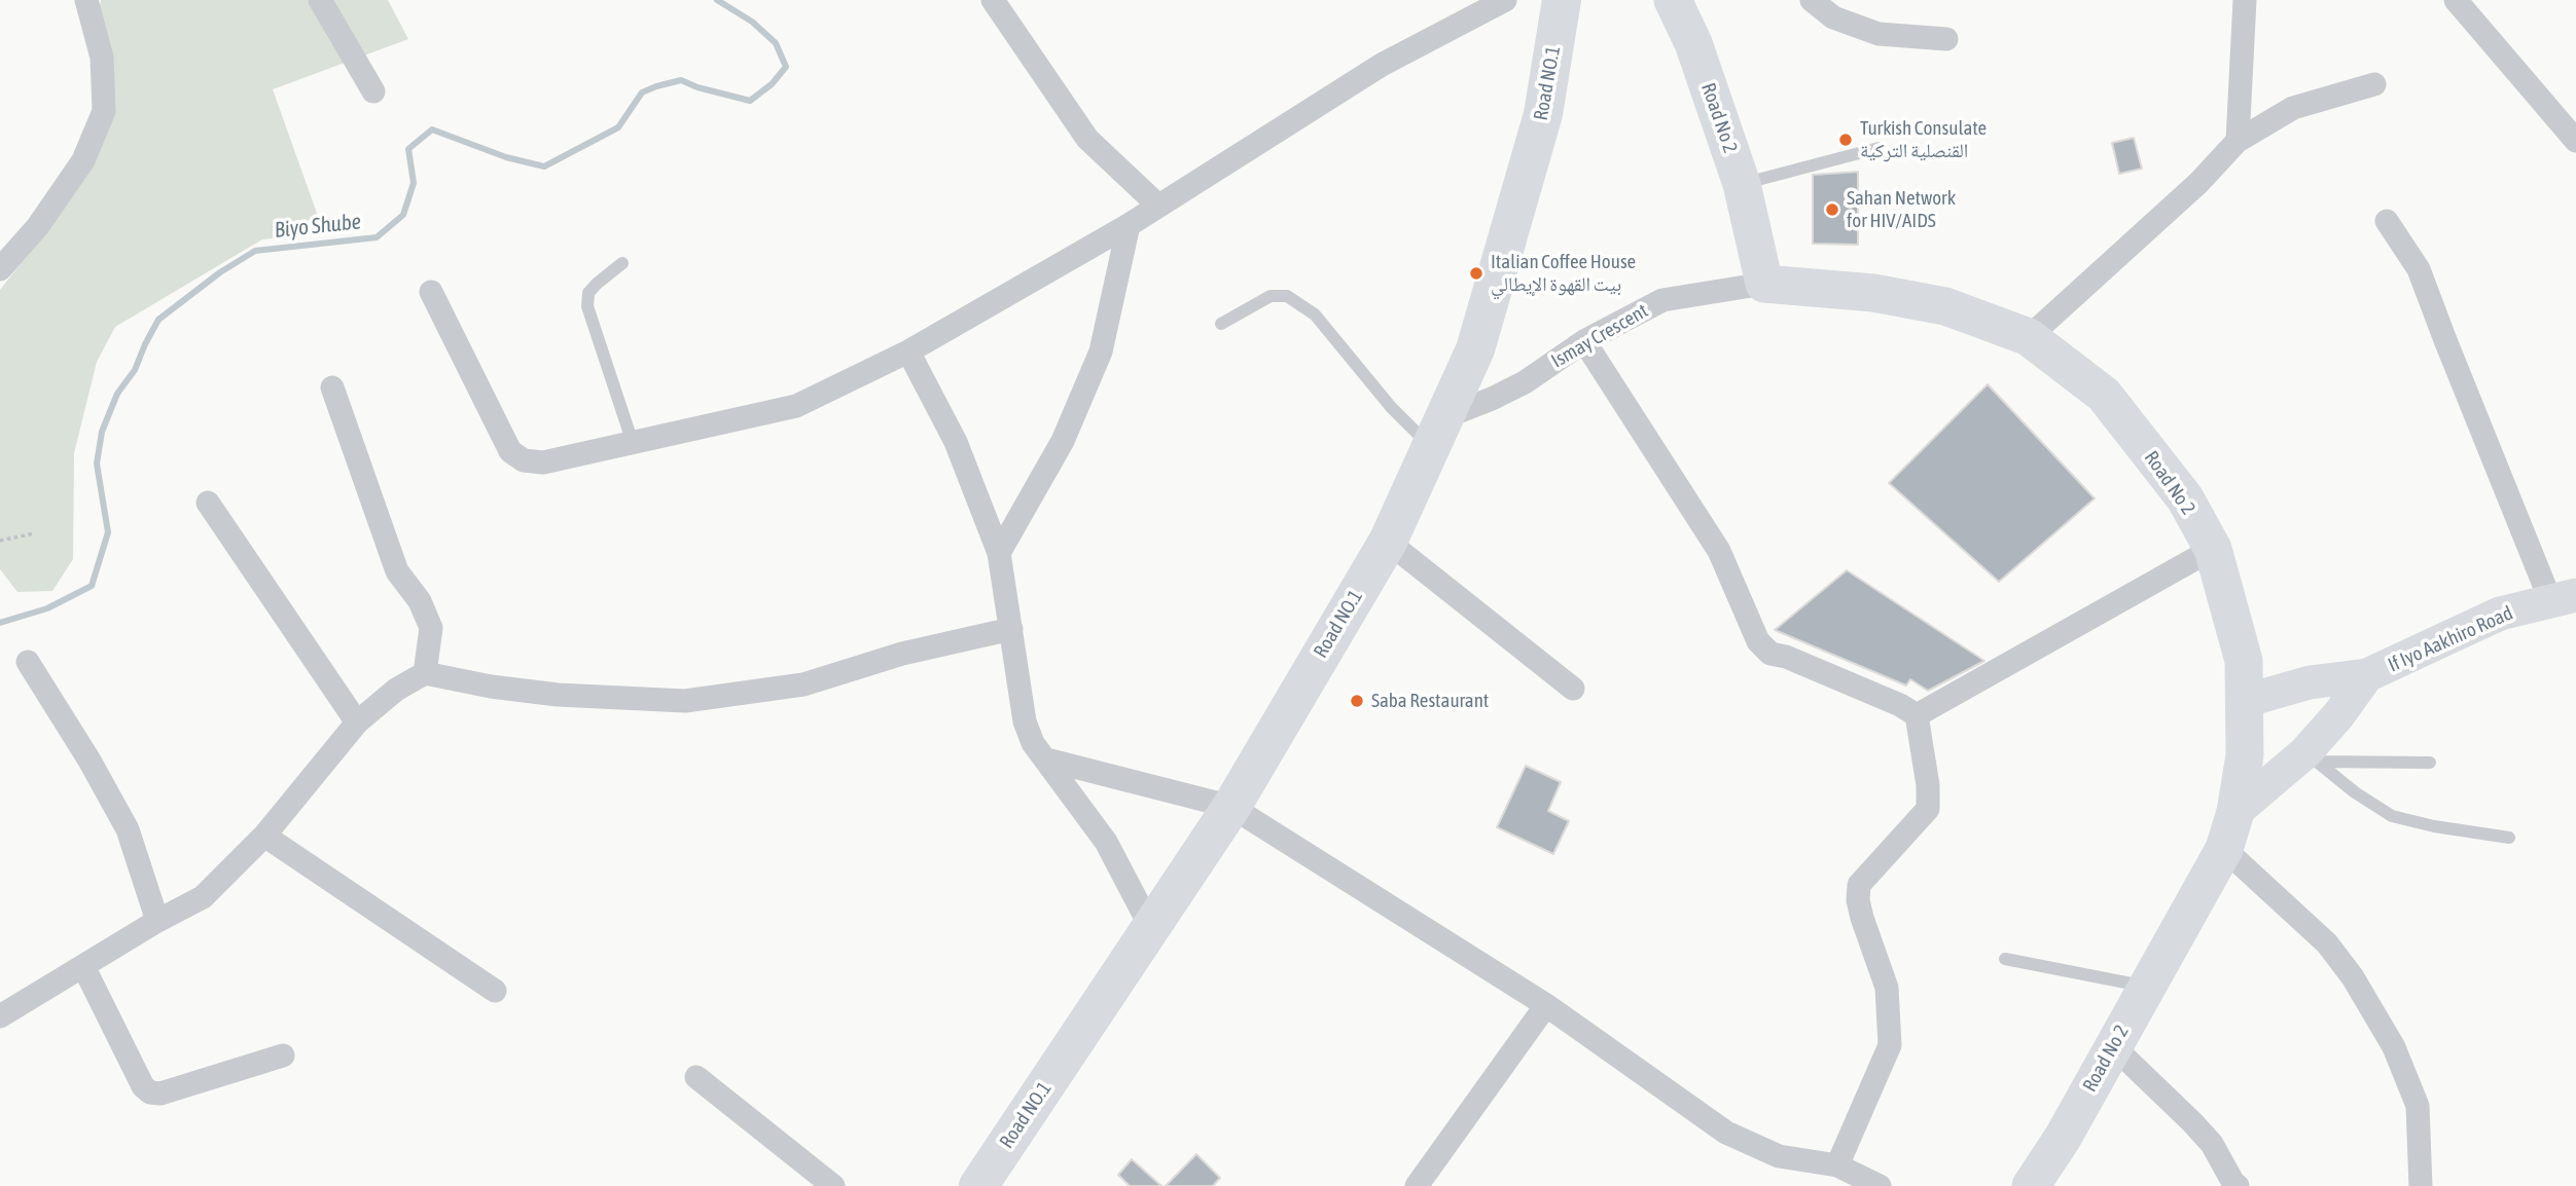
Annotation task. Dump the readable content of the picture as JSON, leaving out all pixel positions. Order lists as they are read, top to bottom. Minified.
{"streets":{"highway":["Road NO.1"],"main road":["Road No 2"],"street":["Ismay Crescent","If Iyo Aakhiro Road"]},"crossings":[["Road NO.1","Ismay Crescent"],["Road No 2","Ismay Crescent"]],"water":["Biyo Shube"],"places":["Turkish Consulate القنصلية التركية","Sahan Network for HIV/AIDS","Italian Coffee House بيت القهوة الإيطالي","Saba Restaurant"]}
